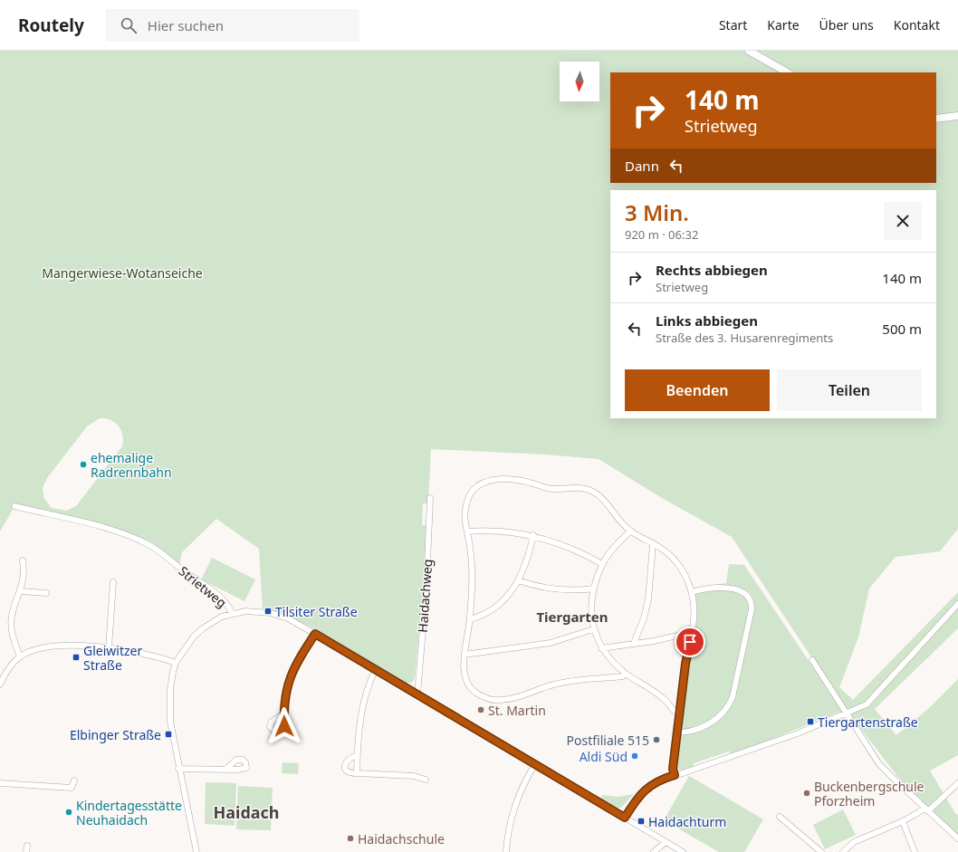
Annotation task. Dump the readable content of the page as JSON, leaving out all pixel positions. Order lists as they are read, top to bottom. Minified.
{"streets":{"street":["Strietweg","Haidachweg"]},"crossings":[["Strietweg","Haidachweg"]],"districts":["Tiergarten","Haidach"],"parks":["Mangerwiese-Wotanseiche"],"places":{"other":["ehemalige Radrennbahn","St. Martin","Postfiliale 515","Aldi Süd","Buckenbergschule Pforzheim","Kindertagesstätte Neuhaidach","Haidachschule"],"transit":["Tilsiter Straße","Gleiwitzer Straße","Tiergartenstraße","Elbinger Straße","Haidachturm"]},"north":"bottom","page":{"header":"Routely","search":"Hier suchen","nav":["Start","Karte","Über uns","Kontakt"],"turn":["140 m","Strietweg"],"then":"Dann","heading":["3 Min.","920 m · 06:32"],"list":[{"name":"Rechts abbiegen","note":"Strietweg","value":"140 m"},{"name":"Links abbiegen","note":"Straße des 3. Husarenregiments","value":"500 m"}],"buttons":["Beenden","Teilen"]}}
